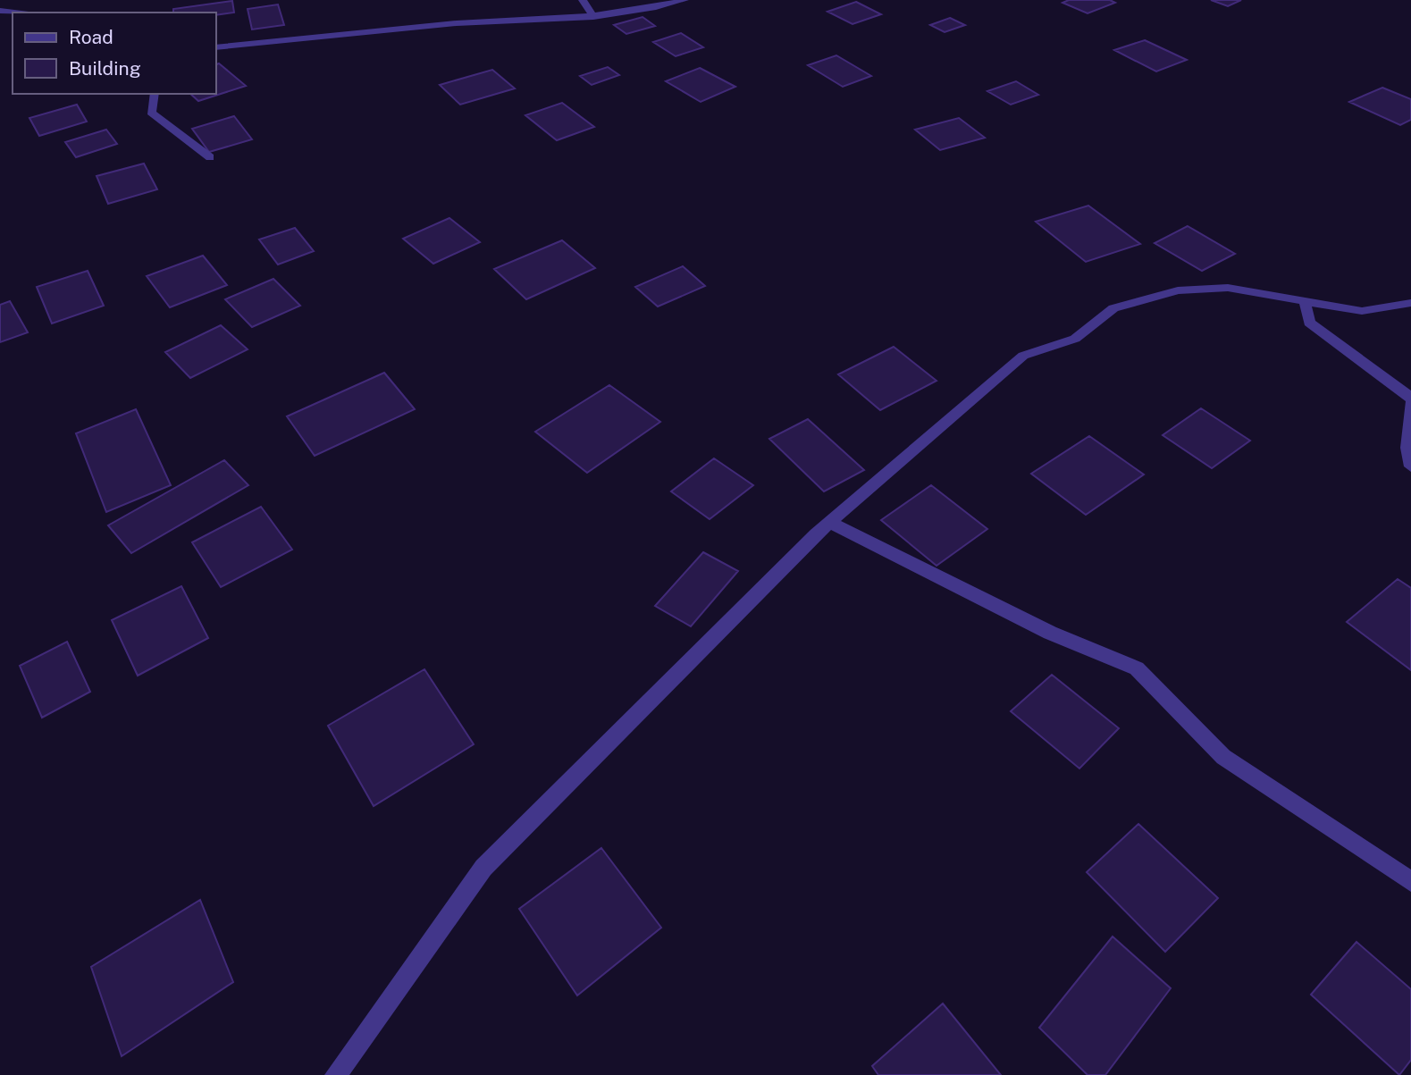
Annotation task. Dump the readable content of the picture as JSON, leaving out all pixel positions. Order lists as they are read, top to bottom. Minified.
{"legend":["Road","Building"]}
